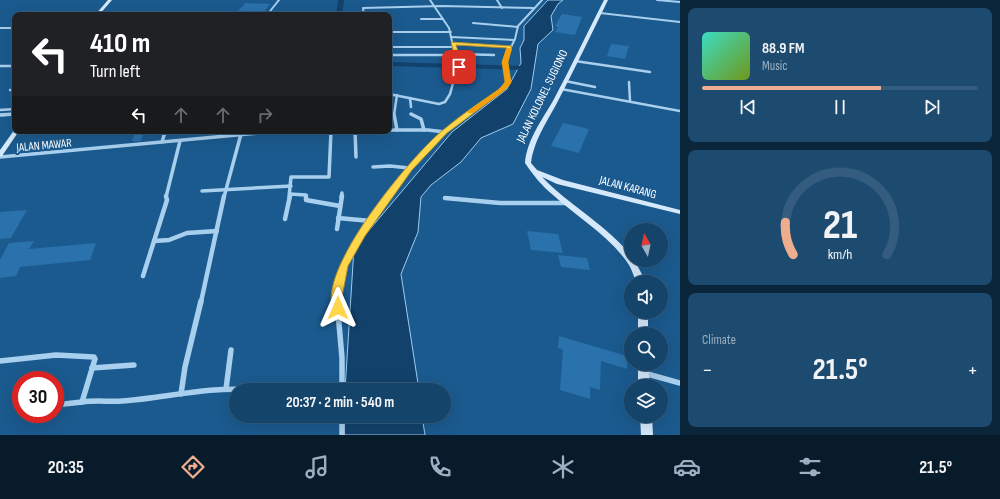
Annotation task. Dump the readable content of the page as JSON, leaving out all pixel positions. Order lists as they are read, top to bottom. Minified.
{"streets":{"street":["JALAN KOLONEL SUGIONO","JALAN MAWAR","JALAN KARANG"]},"crossings":[["JALAN KOLONEL SUGIONO","JALAN KARANG"]],"north":"top","page":{"turn":["410 m","Turn left"],"song":["88.9 FM","Music"],"tile":"Climate","heat":["−","21.5°","+"],"limit":"30","trip":"20:37 · 2 min · 540 m","tabs":["20:35","21.5°"],"gauge":["21","km/h"]}}
